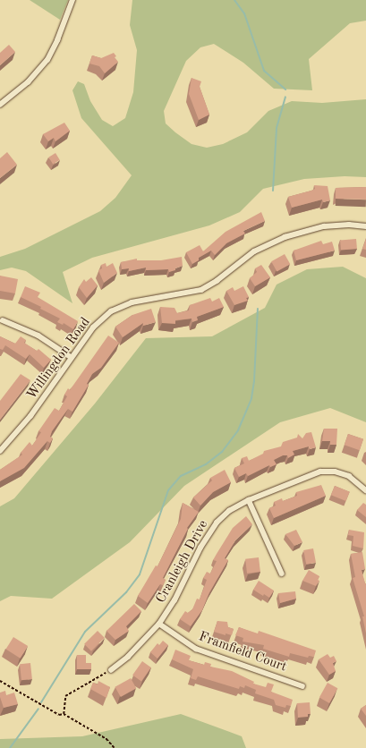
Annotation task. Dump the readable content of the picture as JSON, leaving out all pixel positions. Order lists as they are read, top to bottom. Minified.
{"streets":{"street":["Willingdon Road","Cranleigh Drive","Framfield Court"]},"crossings":[["Cranleigh Drive","Framfield Court"]]}
